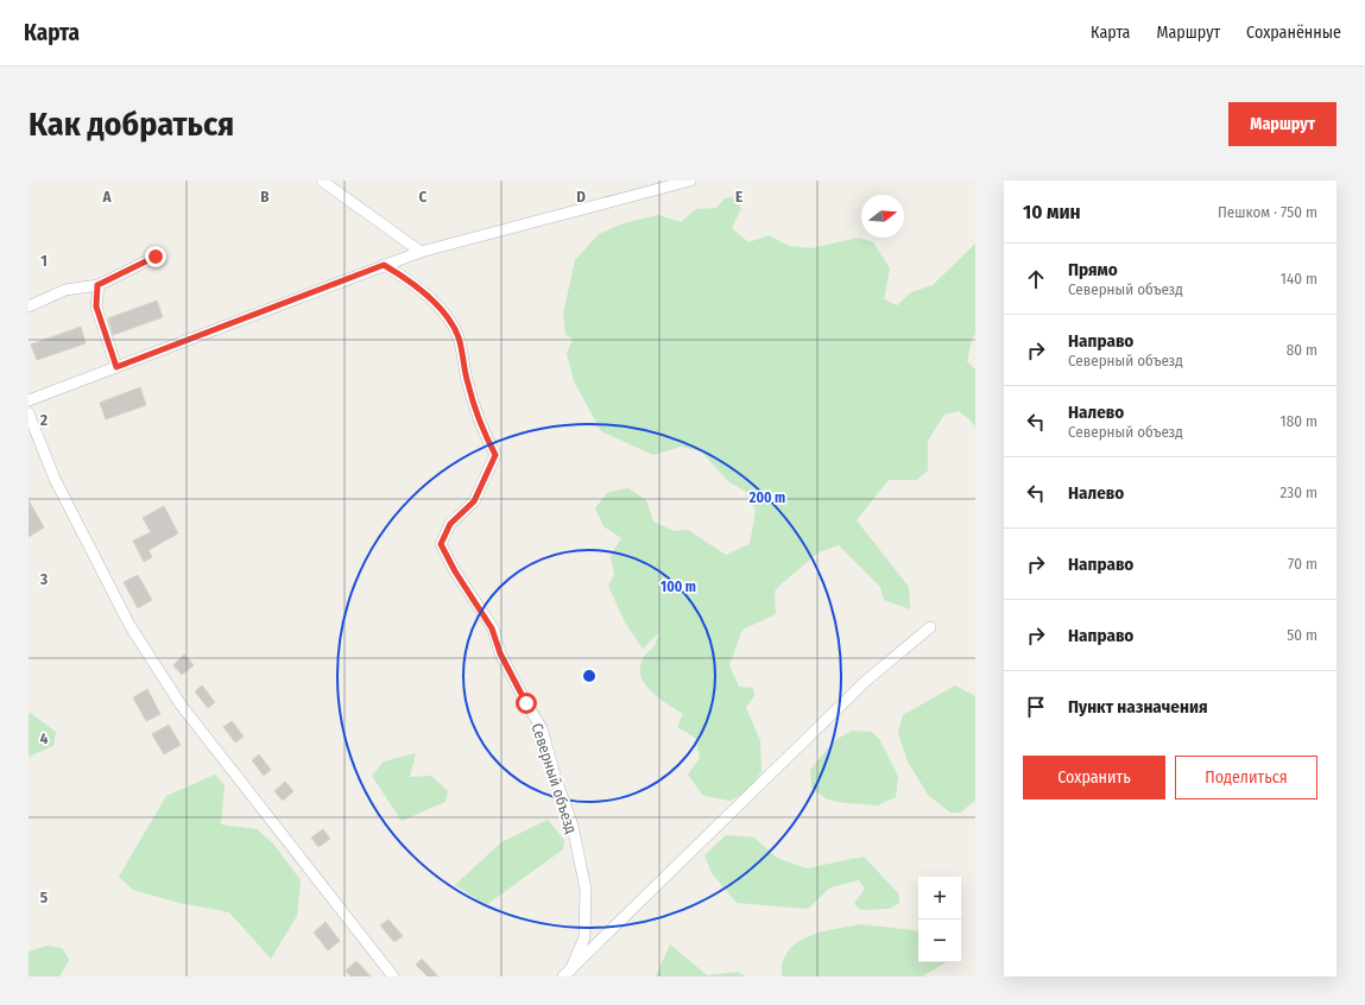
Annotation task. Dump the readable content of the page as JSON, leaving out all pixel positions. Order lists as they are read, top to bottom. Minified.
{"streets":{"street":["Северный объезд"]},"north":"right","page":{"header":"Карта","nav":["Карта","Маршрут","Сохранённые"],"buttons":["Маршрут",["Сохранить","Поделиться"]],"title":"Как добраться","heading":["10 мин","Пешком · 750 m"],"list":[["Прямо","Северный объезд","140 m"],["Направо","Северный объезд","80 m"],["Налево","Северный объезд","180 m"],["Налево","230 m"],["Направо","70 m"],["Направо","50 m"],"Пункт назначения"],"map_buttons":["+","−"]},"grid":{"columns":["A","B","C","D","E"],"rows":["1","2","3","4","5"]},"rings":["200 m","100 m"]}
